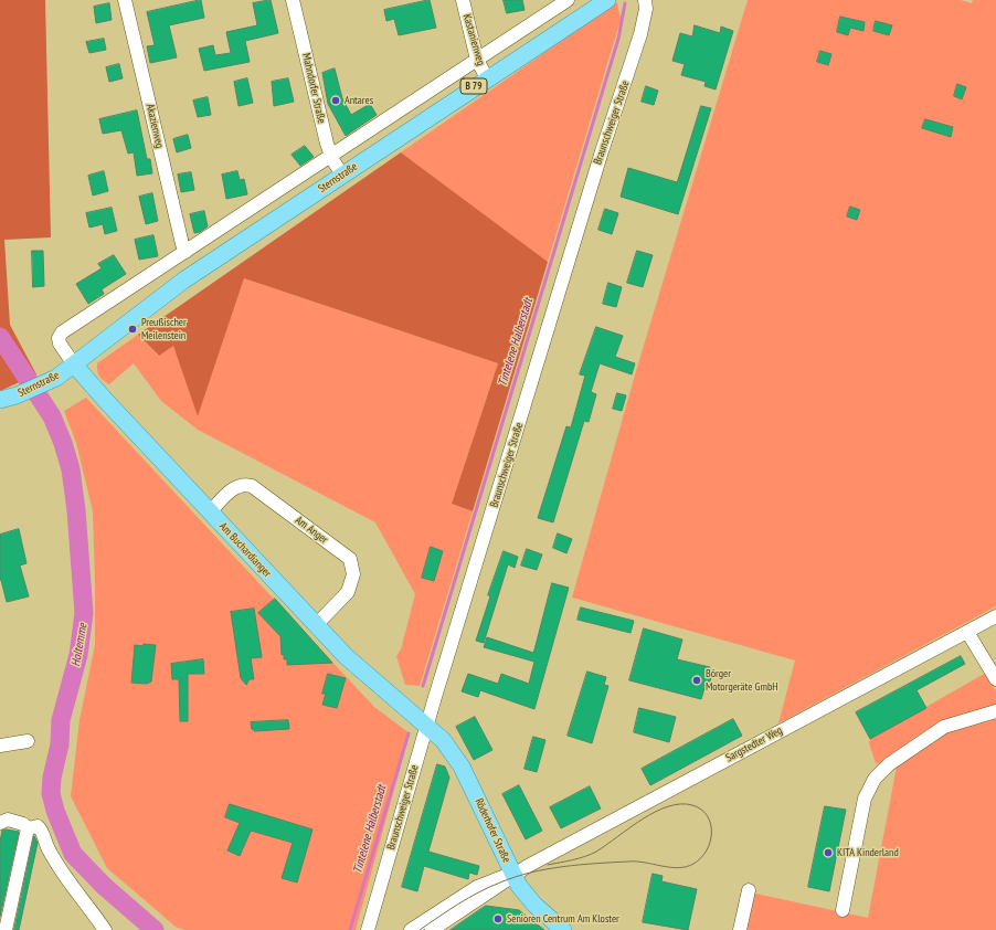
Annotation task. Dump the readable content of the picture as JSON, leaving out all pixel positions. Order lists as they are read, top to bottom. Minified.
{"streets":{"main road":["B 79","Sternstraße","Am Buchardianger","Röderhofer Straße"],"street":["Kastanienweg","Mahndorfer Straße","Braunschweiger Straße","Akazienweg","Am Anger","Sargstedter Weg"]},"crossings":[["Kastanienweg","Sternstraße"],["Mahndorfer Straße","Sternstraße"],["Braunschweiger Straße","Am Buchardianger"],["Braunschweiger Straße","Röderhofer Straße"],["Akazienweg","Sternstraße"],["Sternstraße","Am Buchardianger"],["Am Anger","Am Buchardianger"],["Am Buchardianger","Röderhofer Straße"],["Sargstedter Weg","Röderhofer Straße"]],"water":["Tintelene Halberstadt","Holtemme"],"places":["Antares","Preußischer Meilenstein","Börger Motorgeräte GmbH","KITA Kinderland","Senioren Centrum Am Kloster"]}
